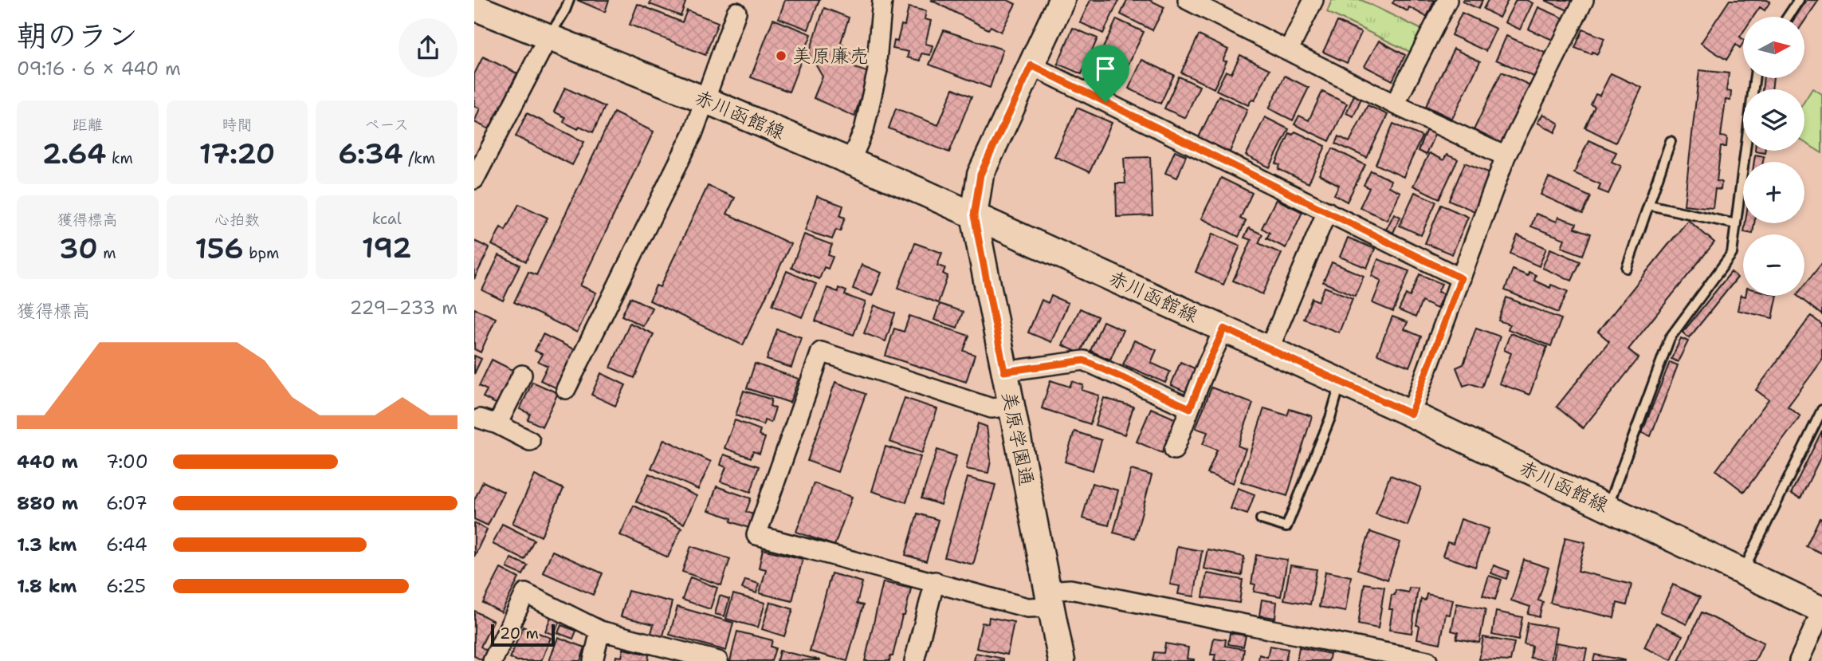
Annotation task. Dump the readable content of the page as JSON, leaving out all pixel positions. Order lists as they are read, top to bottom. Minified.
{"streets":{"main road":["赤川函館線","美原学園通"]},"crossings":[["赤川函館線","美原学園通"]],"places":["美原廉売"],"scale_bar":"20 m","north":"right","page":{"heading":["朝のラン","09:16 · 6 × 440 m"],"map_buttons":["+","−"],"stats":[["距離","2.64 km"],["時間","17:20"],["ペース","6:34 /km"],["獲得標高","30 m"],["心拍数","156 bpm"],["kcal","192"]],"chart":["獲得標高","229–233 m"],"list":[{"name":"440 m","note":"7:00"},{"name":"880 m","note":"6:07"},{"name":"1.3 km","note":"6:44"},{"name":"1.8 km","note":"6:25"}],"scale":"20 m"}}
